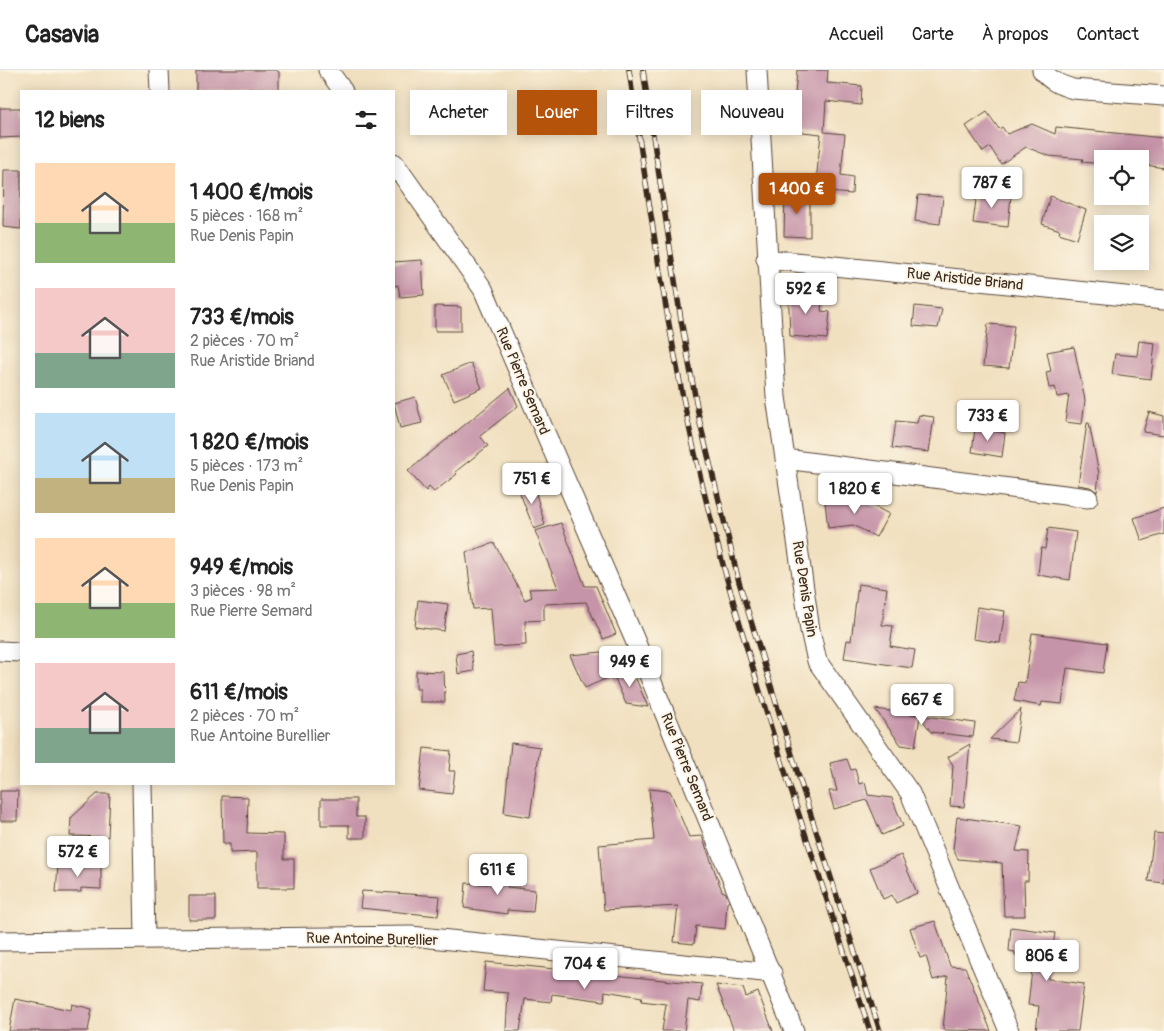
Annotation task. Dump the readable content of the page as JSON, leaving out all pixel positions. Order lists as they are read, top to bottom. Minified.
{"streets":{"street":["Rue Aristide Briand","Rue Pierre Semard","Rue Denis Papin","Rue Antoine Burellier"]},"crossings":[["Rue Aristide Briand","Rue Denis Papin"],["Rue Pierre Semard","Rue Antoine Burellier"]],"page":{"header":"Casavia","nav":["Accueil","Carte","À propos","Contact"],"chip":["Acheter","Louer","Filtres","Nouveau"],"heading":"12 biens","list":[{"name":"1 400 €/mois","note":"5 pièces · 168 m² · Rue Denis Papin"},{"name":"733 €/mois","note":"2 pièces · 70 m² · Rue Aristide Briand"},{"name":"1 820 €/mois","note":"5 pièces · 173 m² · Rue Denis Papin"},{"name":"949 €/mois","note":"3 pièces · 98 m² · Rue Pierre Semard"},{"name":"611 €/mois","note":"2 pièces · 70 m² · Rue Antoine Burellier"}],"price":["787 €","1 400 €","592 €","733 €","751 €","1 820 €","949 €","667 €","572 €","611 €","806 €","704 €"]}}
